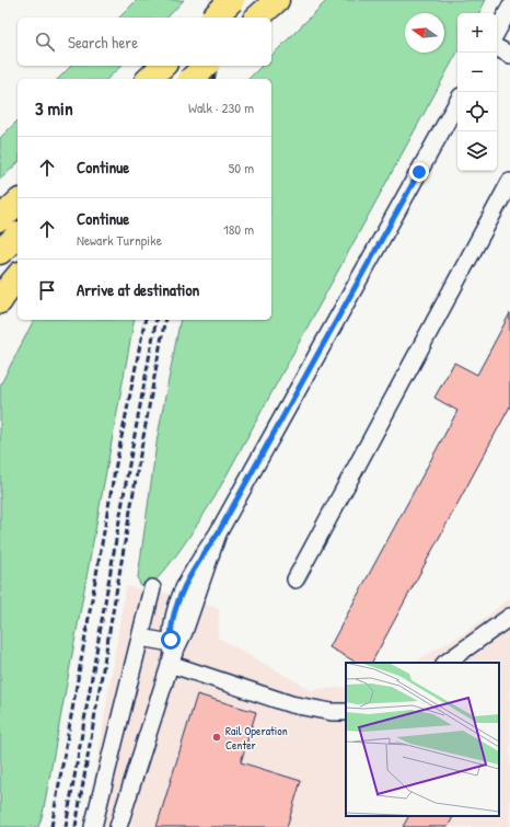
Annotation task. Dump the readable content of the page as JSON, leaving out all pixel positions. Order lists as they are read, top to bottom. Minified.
{"places":["Rail Operation Center"],"north":"left","page":{"map_buttons":["+","−"],"search":"Search here","heading":["3 min","Walk · 230 m"],"list":[["Continue","50 m"],["Continue","Newark Turnpike","180 m"],"Arrive at destination"]}}
